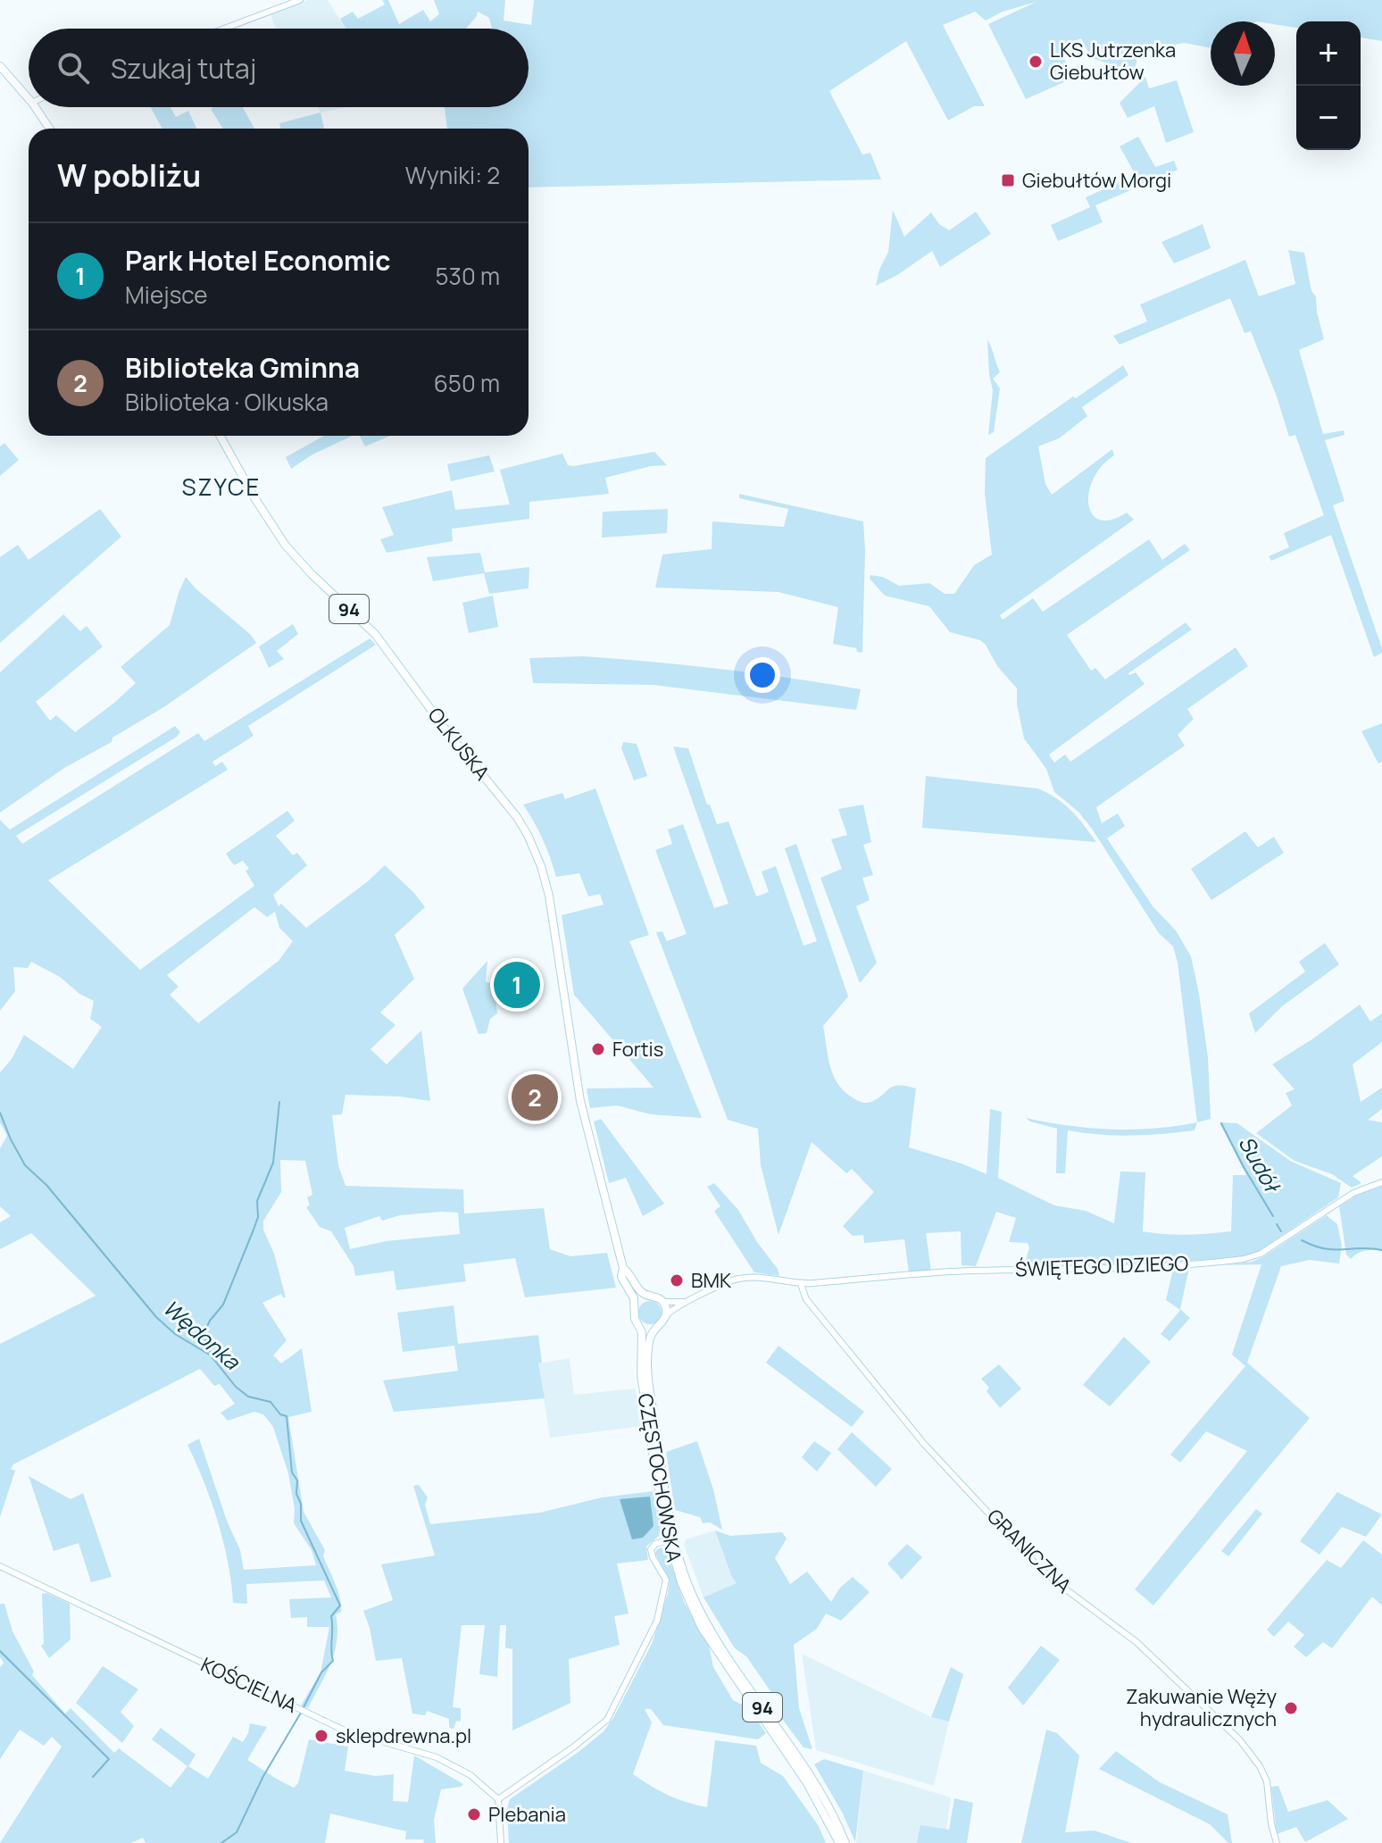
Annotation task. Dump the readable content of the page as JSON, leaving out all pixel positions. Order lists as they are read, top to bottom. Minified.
{"streets":{"main road":["94","OLKUSKA","CZĘSTOCHOWSKA"],"street":["ŚWIĘTEGO IDZIEGO","GRANICZNA","KOŚCIELNA"]},"crossings":[["94","OLKUSKA"],["94","ŚWIĘTEGO IDZIEGO"],["94","CZĘSTOCHOWSKA"],["ŚWIĘTEGO IDZIEGO","CZĘSTOCHOWSKA"],["ŚWIĘTEGO IDZIEGO","GRANICZNA"]],"districts":["SZYCE"],"water":["Sudół","Wędonka"],"places":{"other":["LKS Jutrzenka Giebułtów","Fortis","BMK","Zakuwanie Węży hydraulicznych","sklepdrewna.pl","Plebania"],"transit":["Giebułtów Morgi"]},"north":"top","page":{"map_buttons":["+","−"],"search":"Szukaj tutaj","heading":["W pobliżu","Wyniki: 2"],"list":[{"mark":"1","name":"Park Hotel Economic","note":"Miejsce","value":"530 m"},{"mark":"2","name":"Biblioteka Gminna","note":"Biblioteka · Olkuska","value":"650 m"}],"pins":["1","2"]}}
